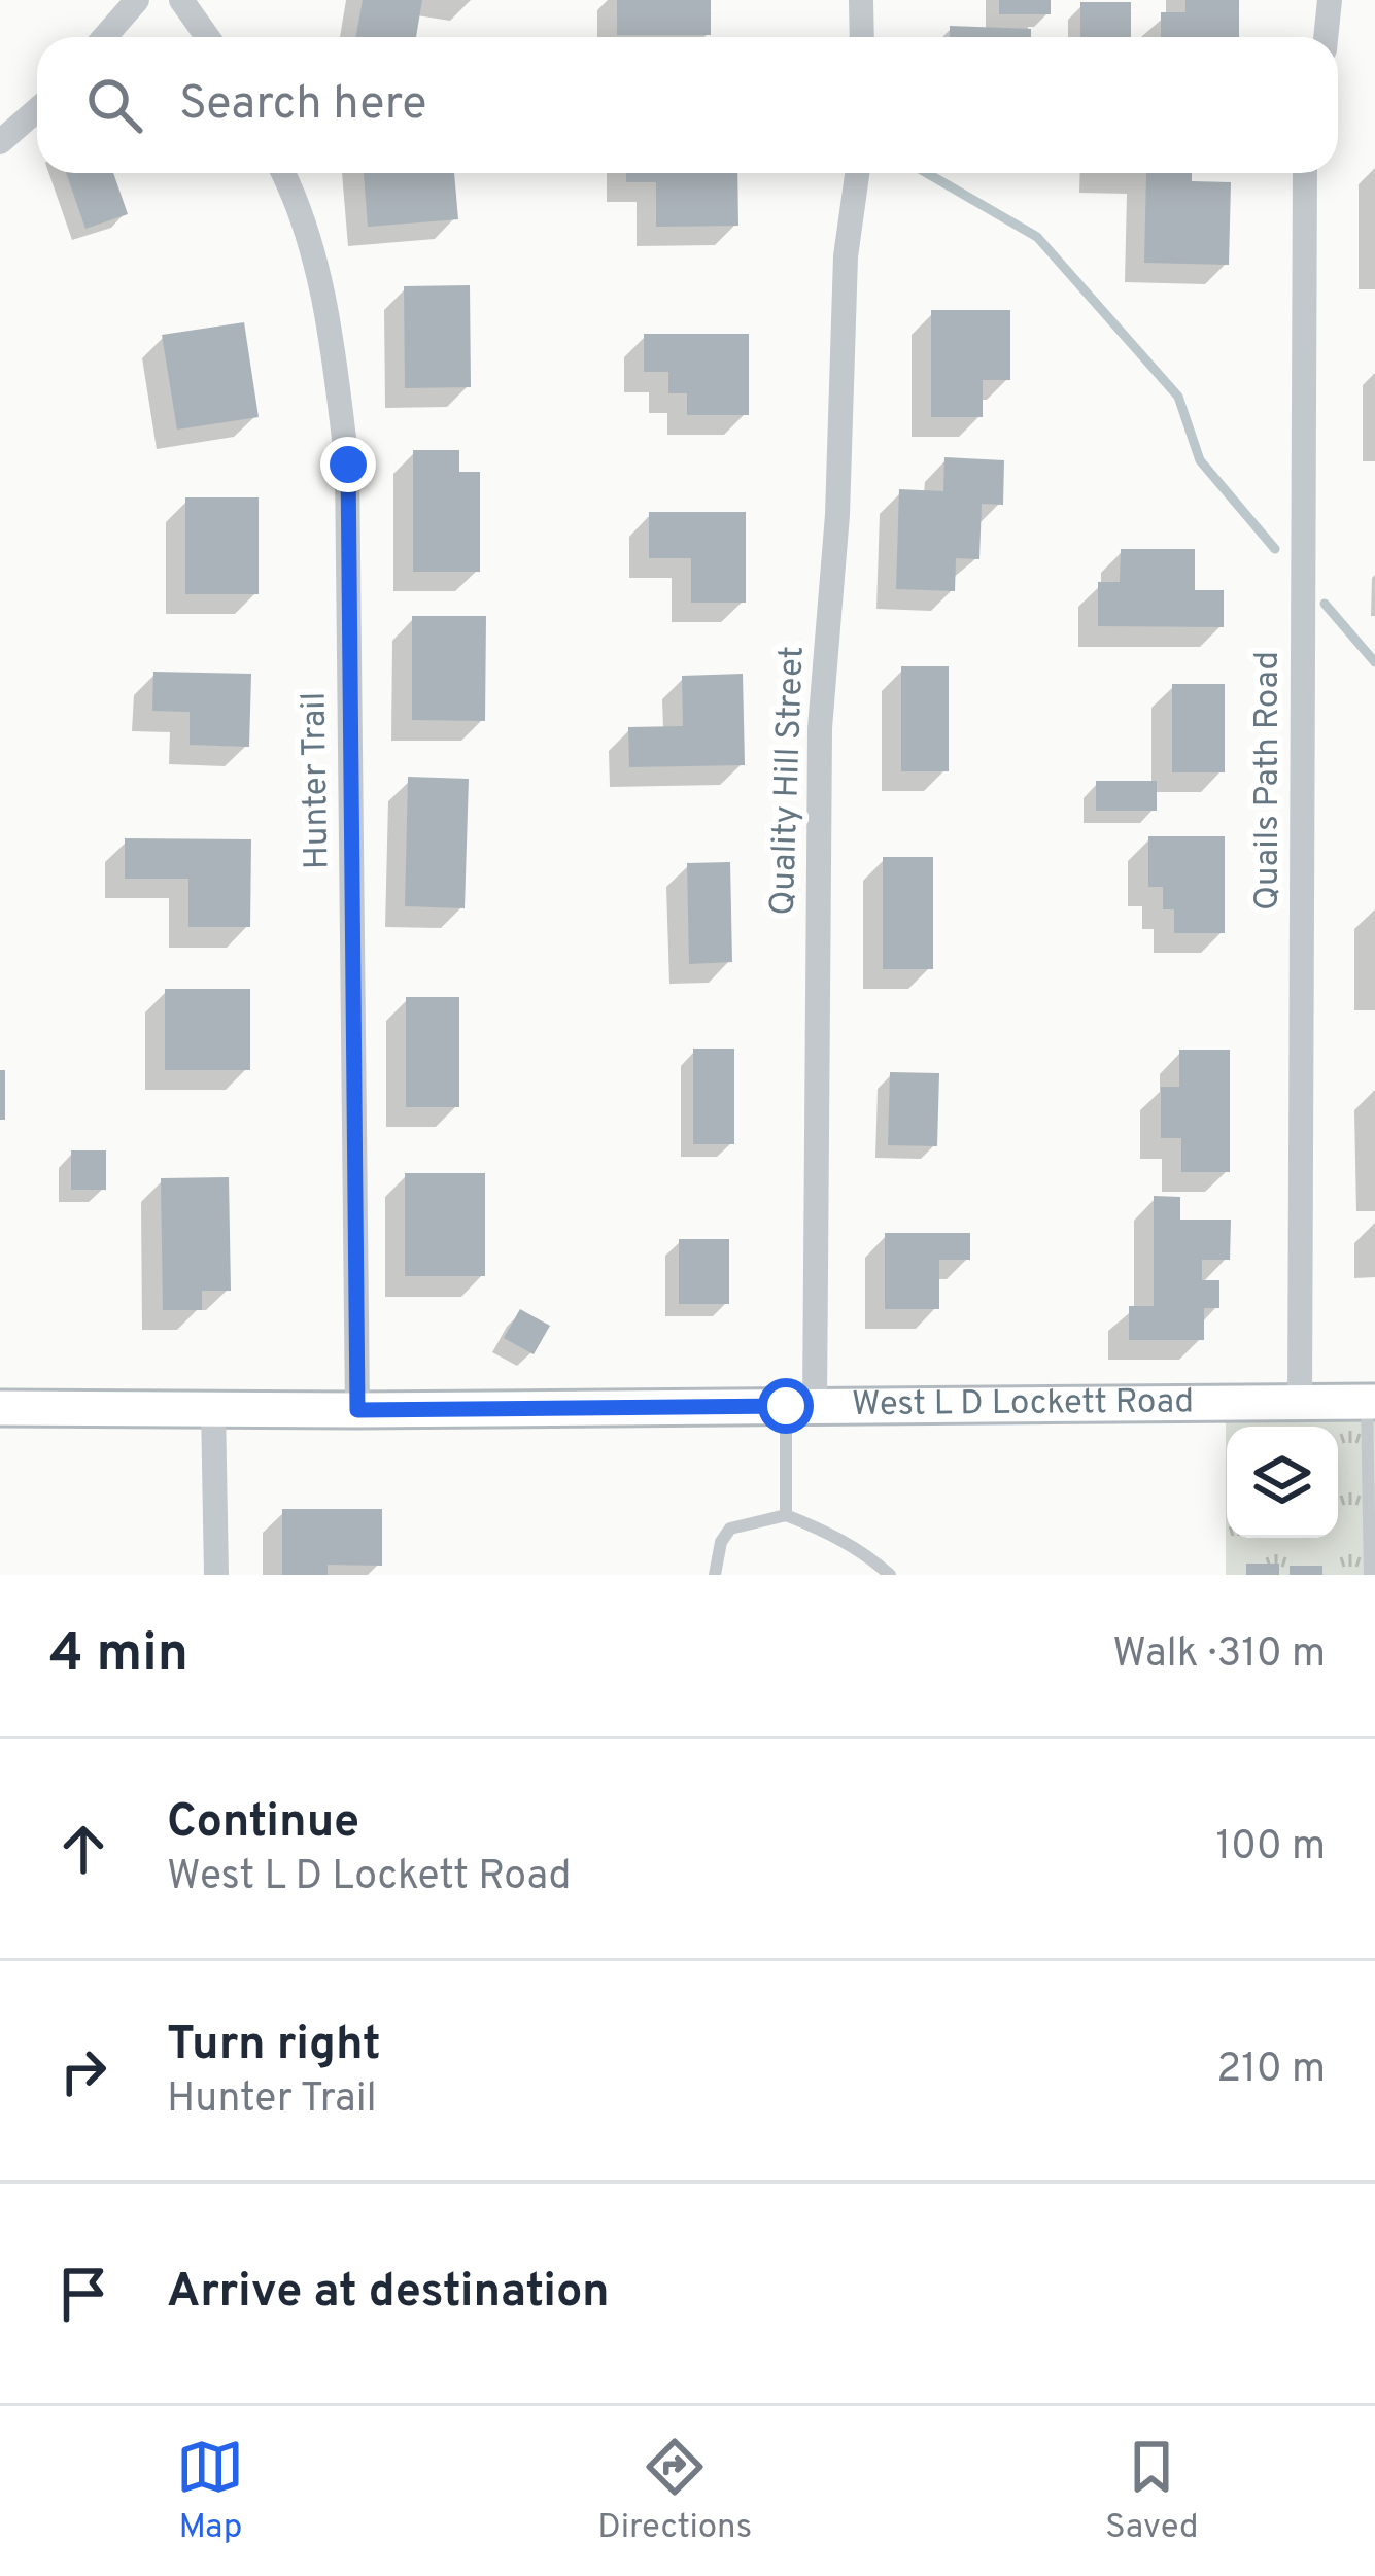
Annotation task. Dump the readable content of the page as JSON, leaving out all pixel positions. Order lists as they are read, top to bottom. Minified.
{"streets":{"main road":["West L D Lockett Road"],"street":["Hunter Trail","Quality Hill Street","Quails Path Road"]},"crossings":[["Hunter Trail","West L D Lockett Road"],["Quality Hill Street","West L D Lockett Road"],["Quails Path Road","West L D Lockett Road"]],"page":{"search":"Search here","heading":["4 min","Walk · 310 m"],"list":[["Continue","West L D Lockett Road","100 m"],["Turn right","Hunter Trail","210 m"],"Arrive at destination"],"nav":["Map","Directions","Saved"]}}
